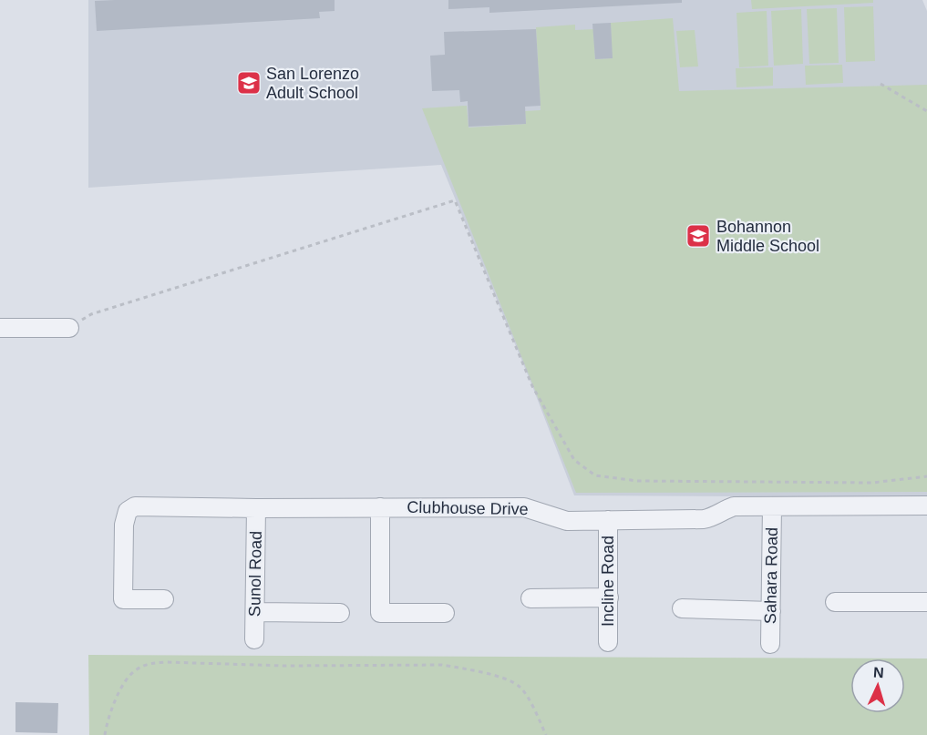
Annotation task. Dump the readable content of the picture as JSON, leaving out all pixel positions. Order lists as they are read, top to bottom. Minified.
{"streets":{"street":["Clubhouse Drive","Sunol Road","Sahara Road","Incline Road"]},"crossings":[["Clubhouse Drive","Sunol Road"],["Clubhouse Drive","Sahara Road"],["Clubhouse Drive","Incline Road"]],"places":{"school or university":["San Lorenzo Adult School","Bohannon Middle School"]},"north":"top"}
